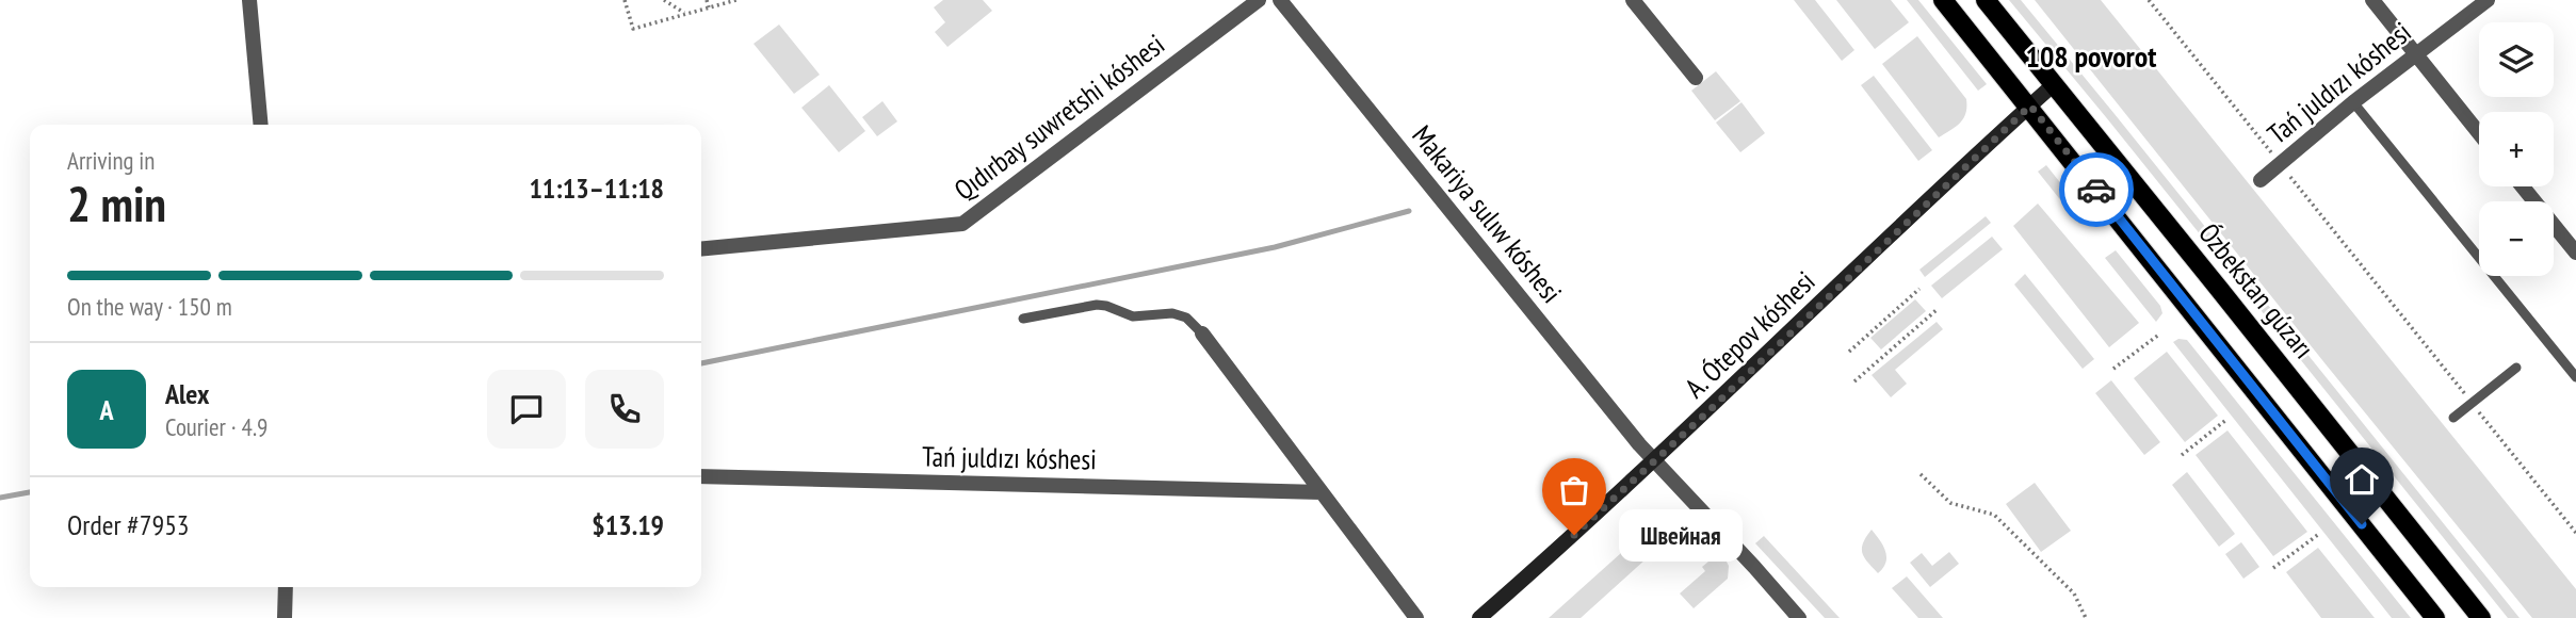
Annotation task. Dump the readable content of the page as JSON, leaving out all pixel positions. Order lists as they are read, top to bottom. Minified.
{"streets":{"main road":["Ózbekstan gúzarı","A. Ótepov kóshesi"],"street":["Tań juldızı kóshesi","Qıdırbay suwretshi kóshesi","Makariya sulıw kóshesi"]},"crossings":[["Makariya sulıw kóshesi","A. Ótepov kóshesi"],["Ózbekstan gúzarı","A. Ótepov kóshesi"]],"districts":["108 povorot"],"places":["Швейная"],"page":{"map_buttons":["+","−"],"heading":["2 min","Arriving in","11:13–11:18"],"panel":["Alex","Courier · 4.9","Order #7953","$13.19"],"bar":"On the way · 150 m","round":"A","bubble":"Швейная"}}
